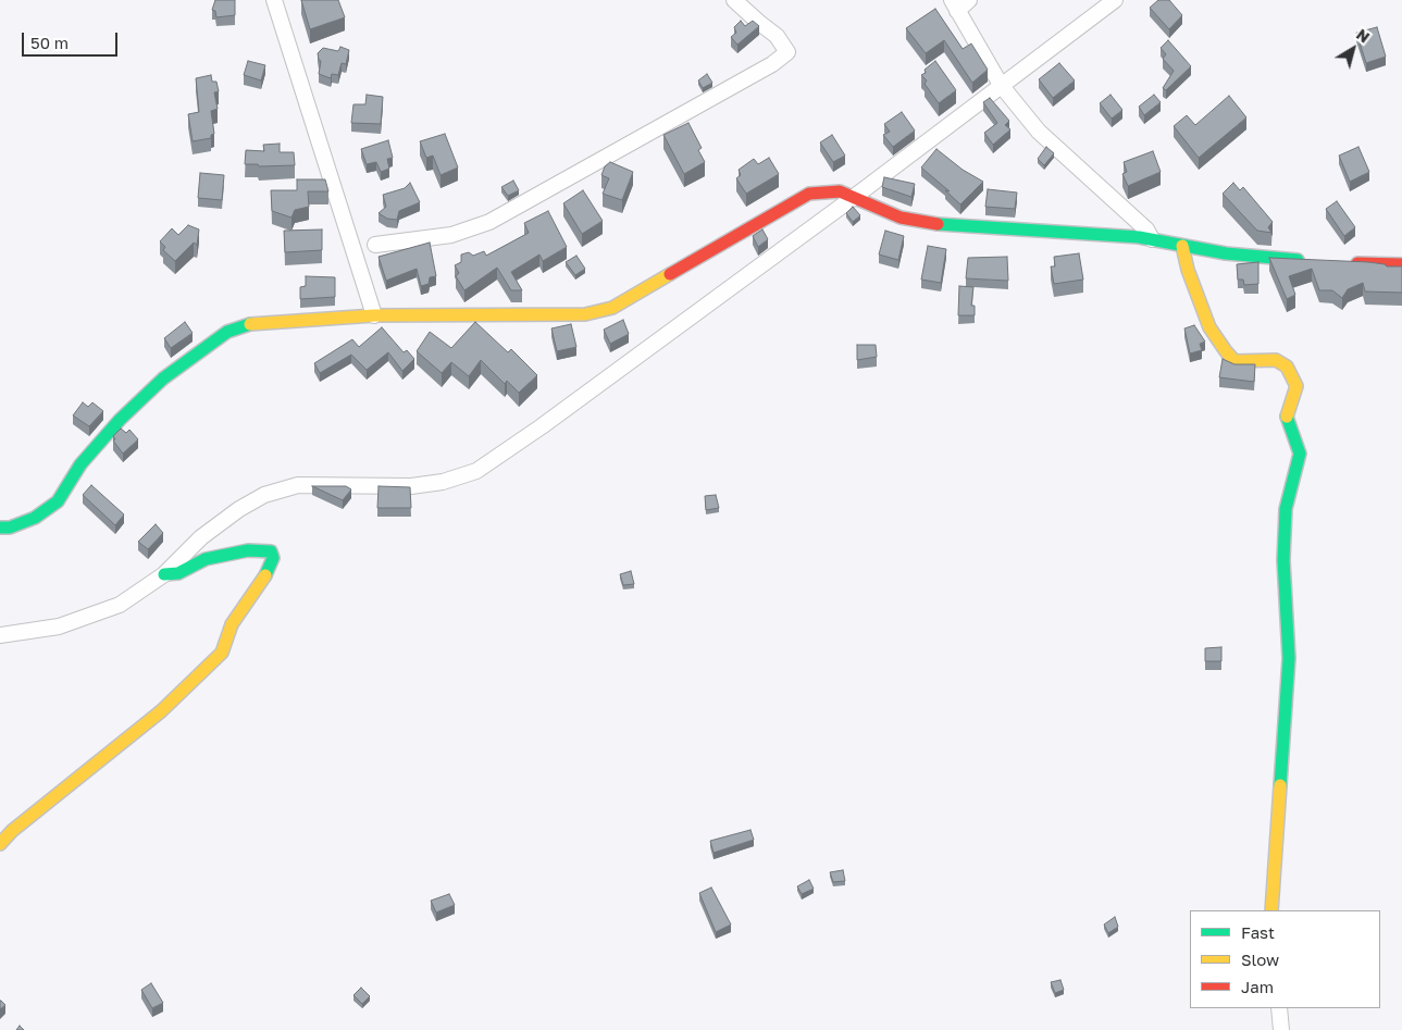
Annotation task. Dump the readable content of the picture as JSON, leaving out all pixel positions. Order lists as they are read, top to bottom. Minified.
{"legend":["Fast","Slow","Jam"],"scale_bar":"50 m","north":"top right"}
